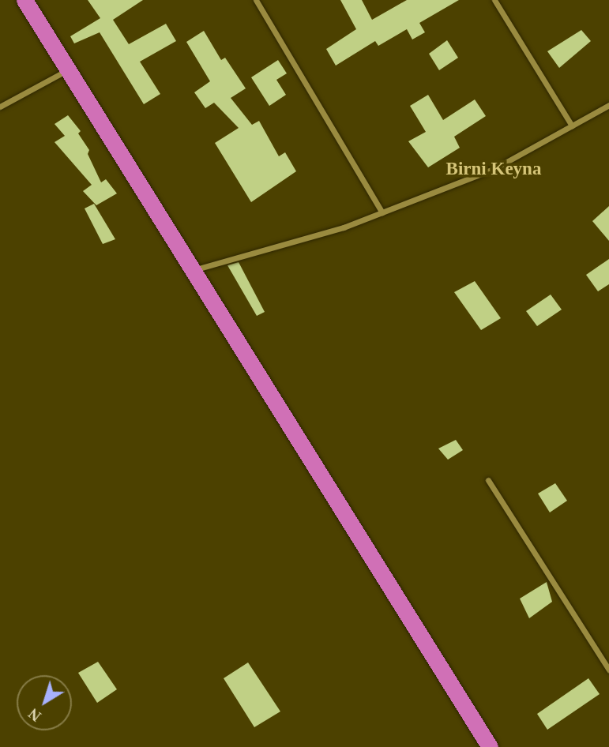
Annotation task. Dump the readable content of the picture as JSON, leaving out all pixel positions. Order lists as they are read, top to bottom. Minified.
{"districts":["Birni Keyna"],"north":"bottom left"}
